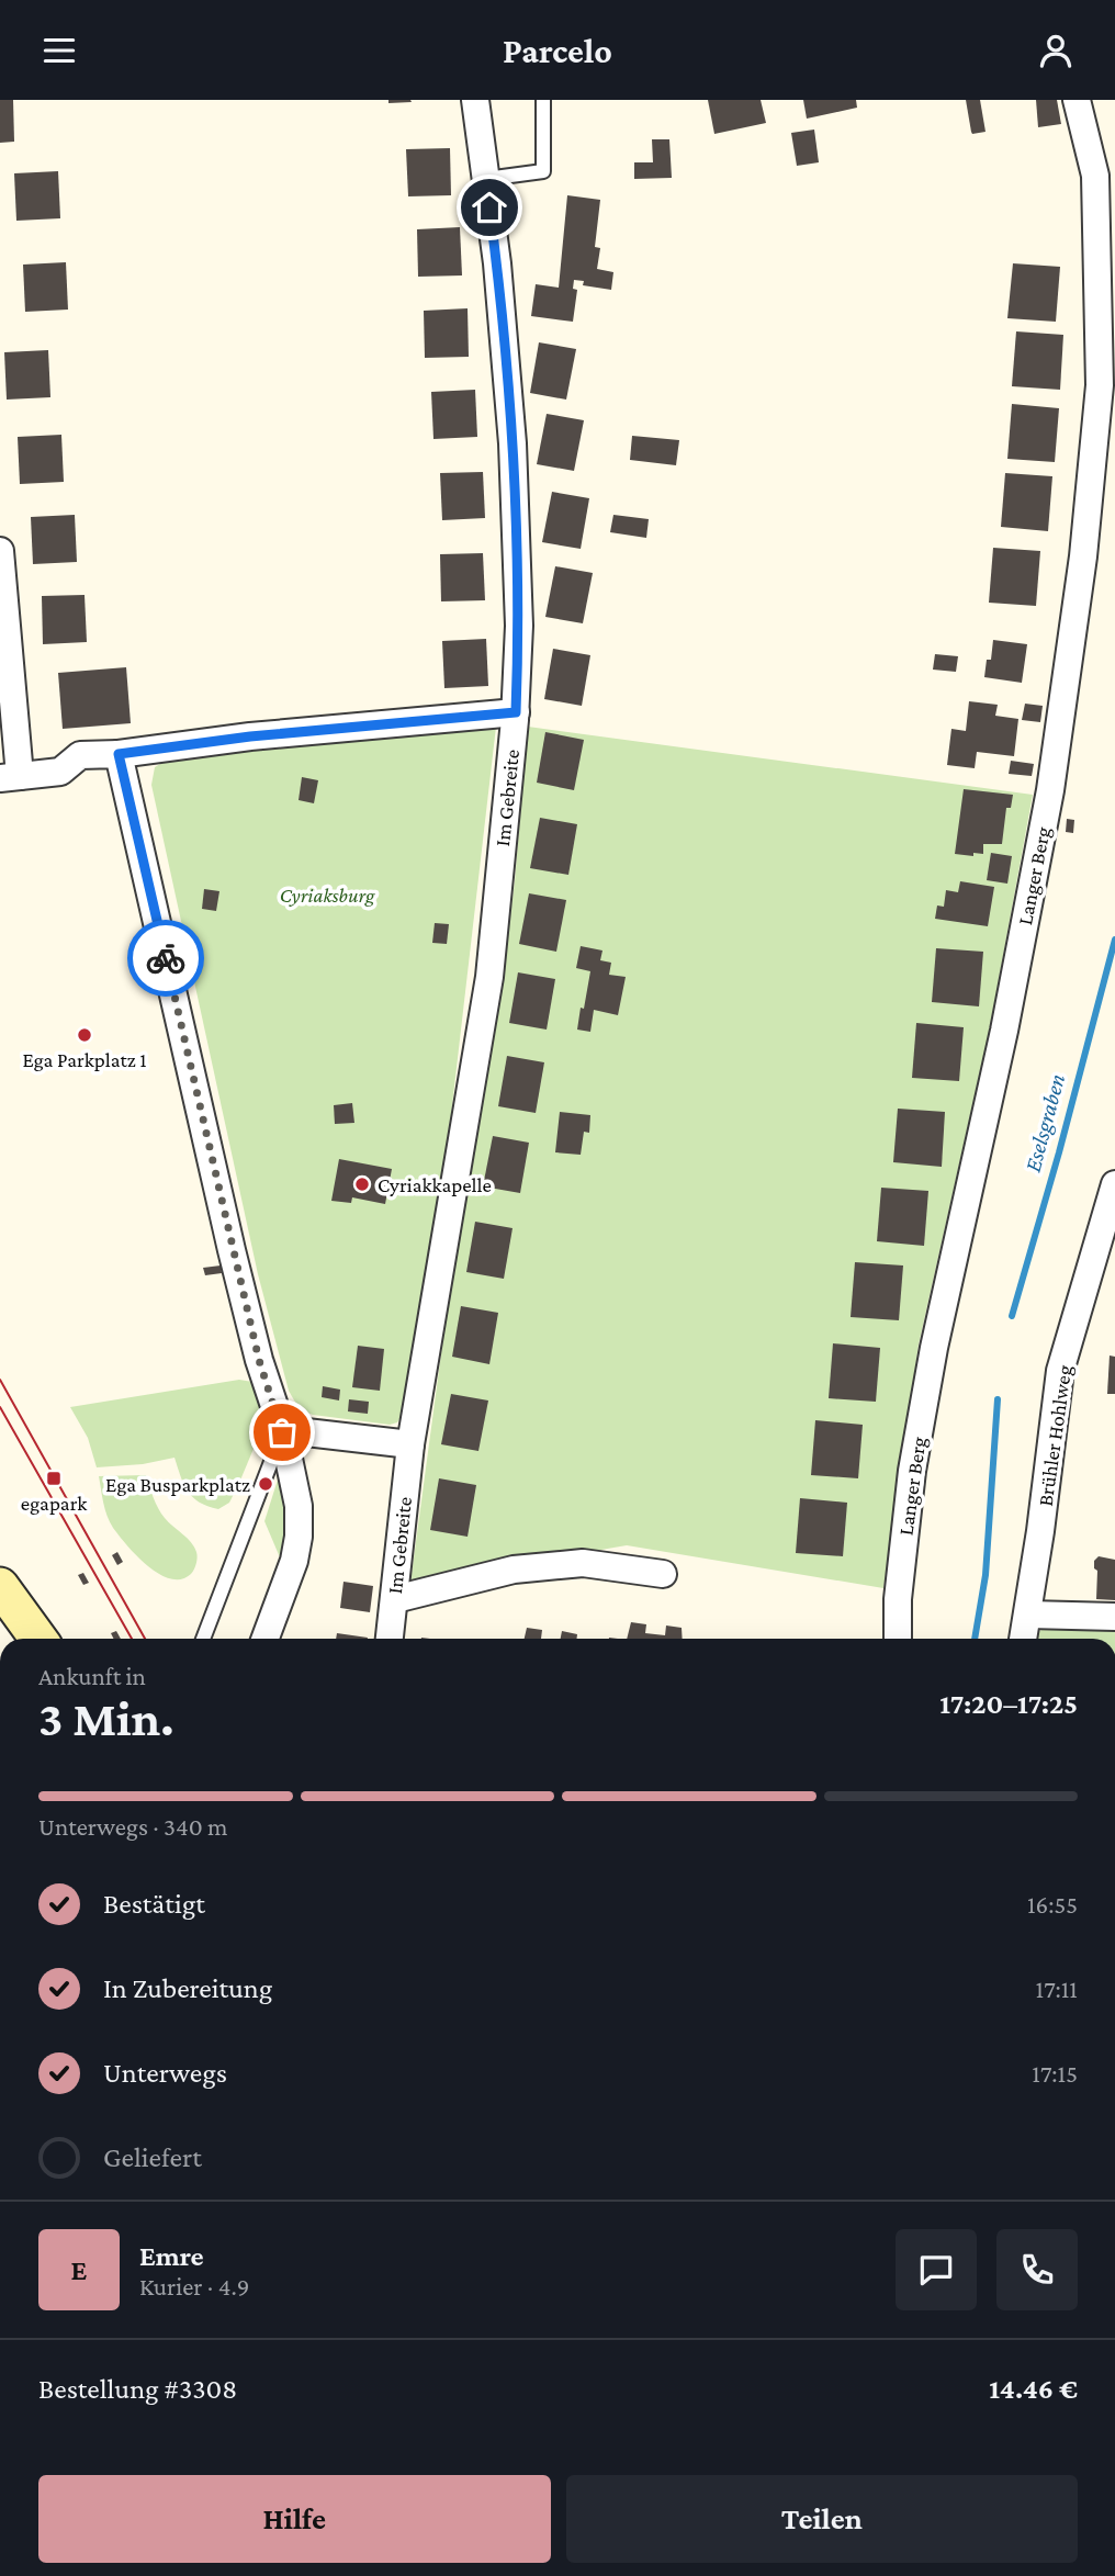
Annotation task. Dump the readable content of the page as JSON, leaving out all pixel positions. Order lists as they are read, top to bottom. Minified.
{"streets":{"street":["Im Gebreite","Langer Berg","Brühler Hohlweg"]},"water":["Eselsgraben"],"parks":["Cyriaksburg"],"places":{"other":["Ega Parkplatz 1","Cyriakkapelle","Ega Busparkplatz"],"transit":["egapark"]},"page":{"header":"Parcelo","heading":["3 Min.","Ankunft in","17:20–17:25"],"panel":["Emre","Kurier · 4.9","Bestellung #3308","14.46 €"],"bar":"Unterwegs · 340 m","list":[["Bestätigt","16:55"],["In Zubereitung","17:11"],["Unterwegs","17:15"],"Geliefert"],"round":"E","buttons":["Hilfe","Teilen"]}}
